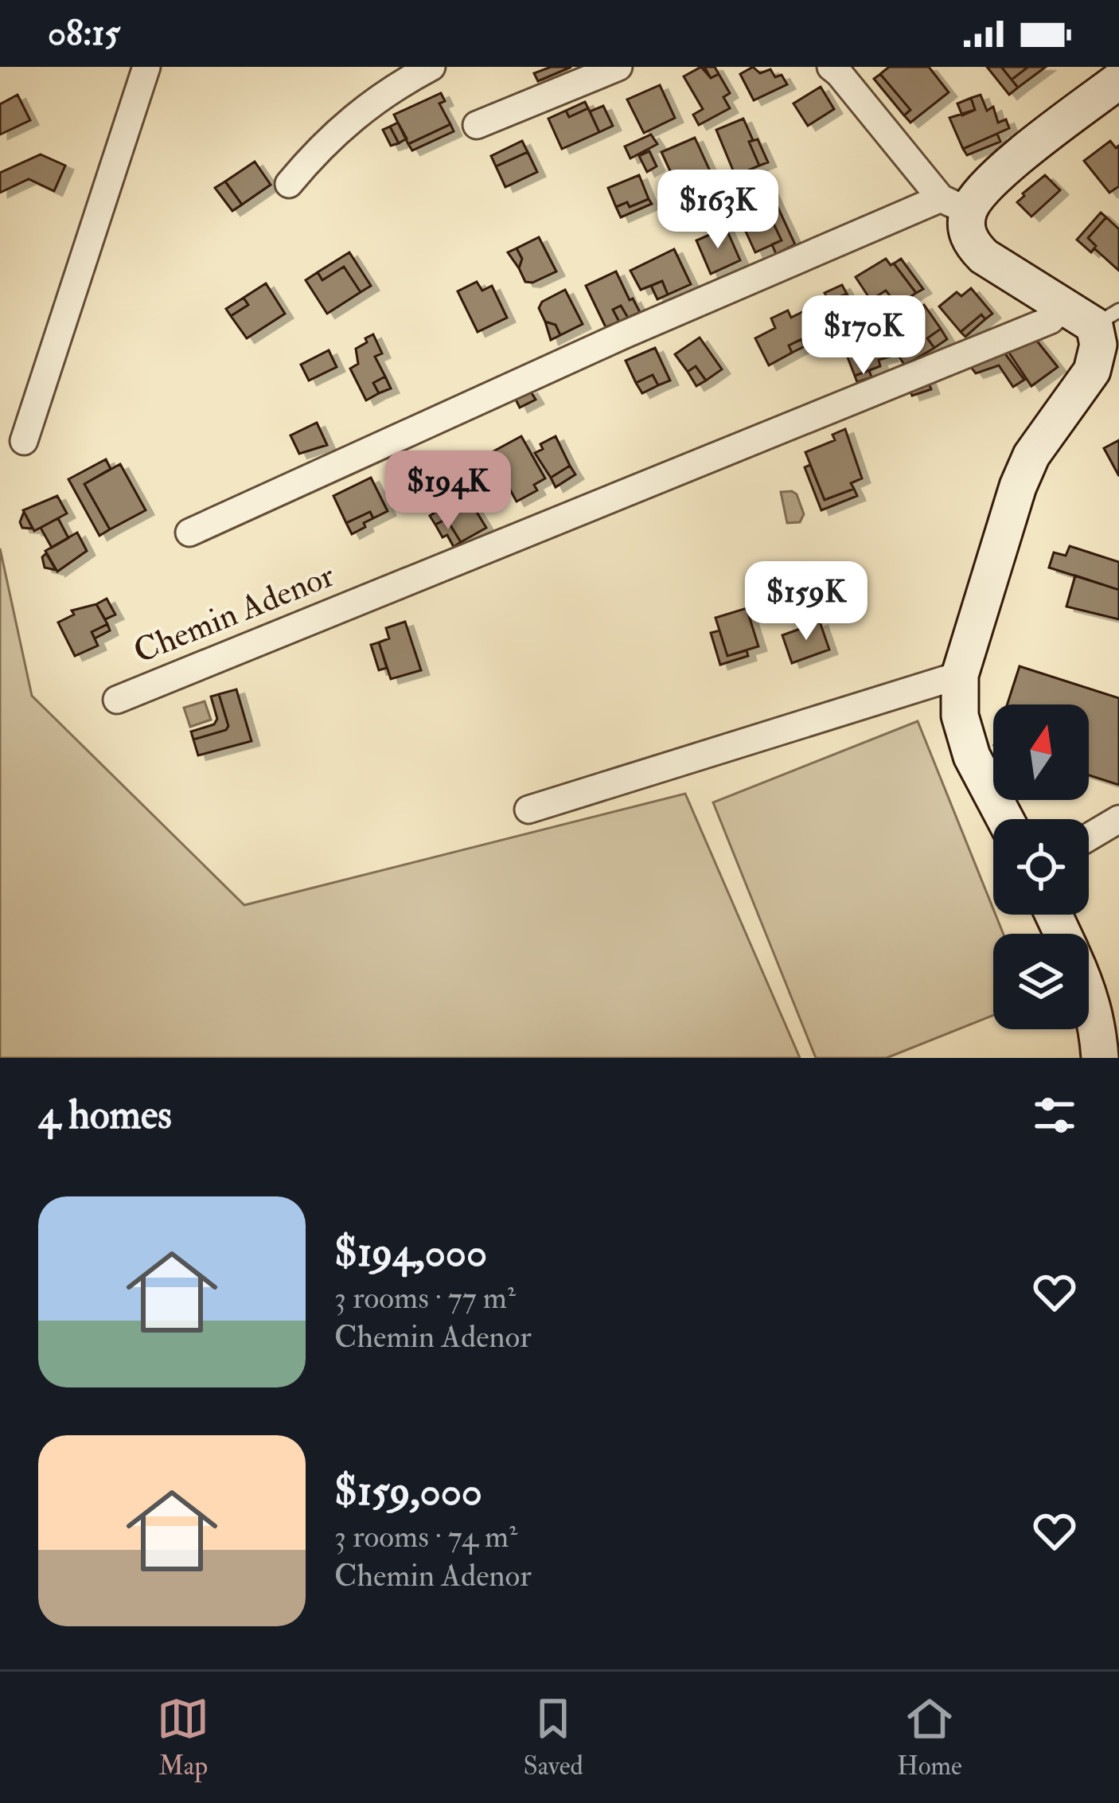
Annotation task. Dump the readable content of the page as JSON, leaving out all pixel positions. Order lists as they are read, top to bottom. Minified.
{"streets":{"street":["Chemin Adenor"]},"north":"top","page":{"status":"08:15","price":["$163K","$170K","$194K","$159K"],"heading":"4 homes","list":[{"name":"$194,000","note":"3 rooms · 77 m² · Chemin Adenor"},{"name":"$159,000","note":"3 rooms · 74 m² · Chemin Adenor"}],"tabs":["Map","Saved","Home"]}}
